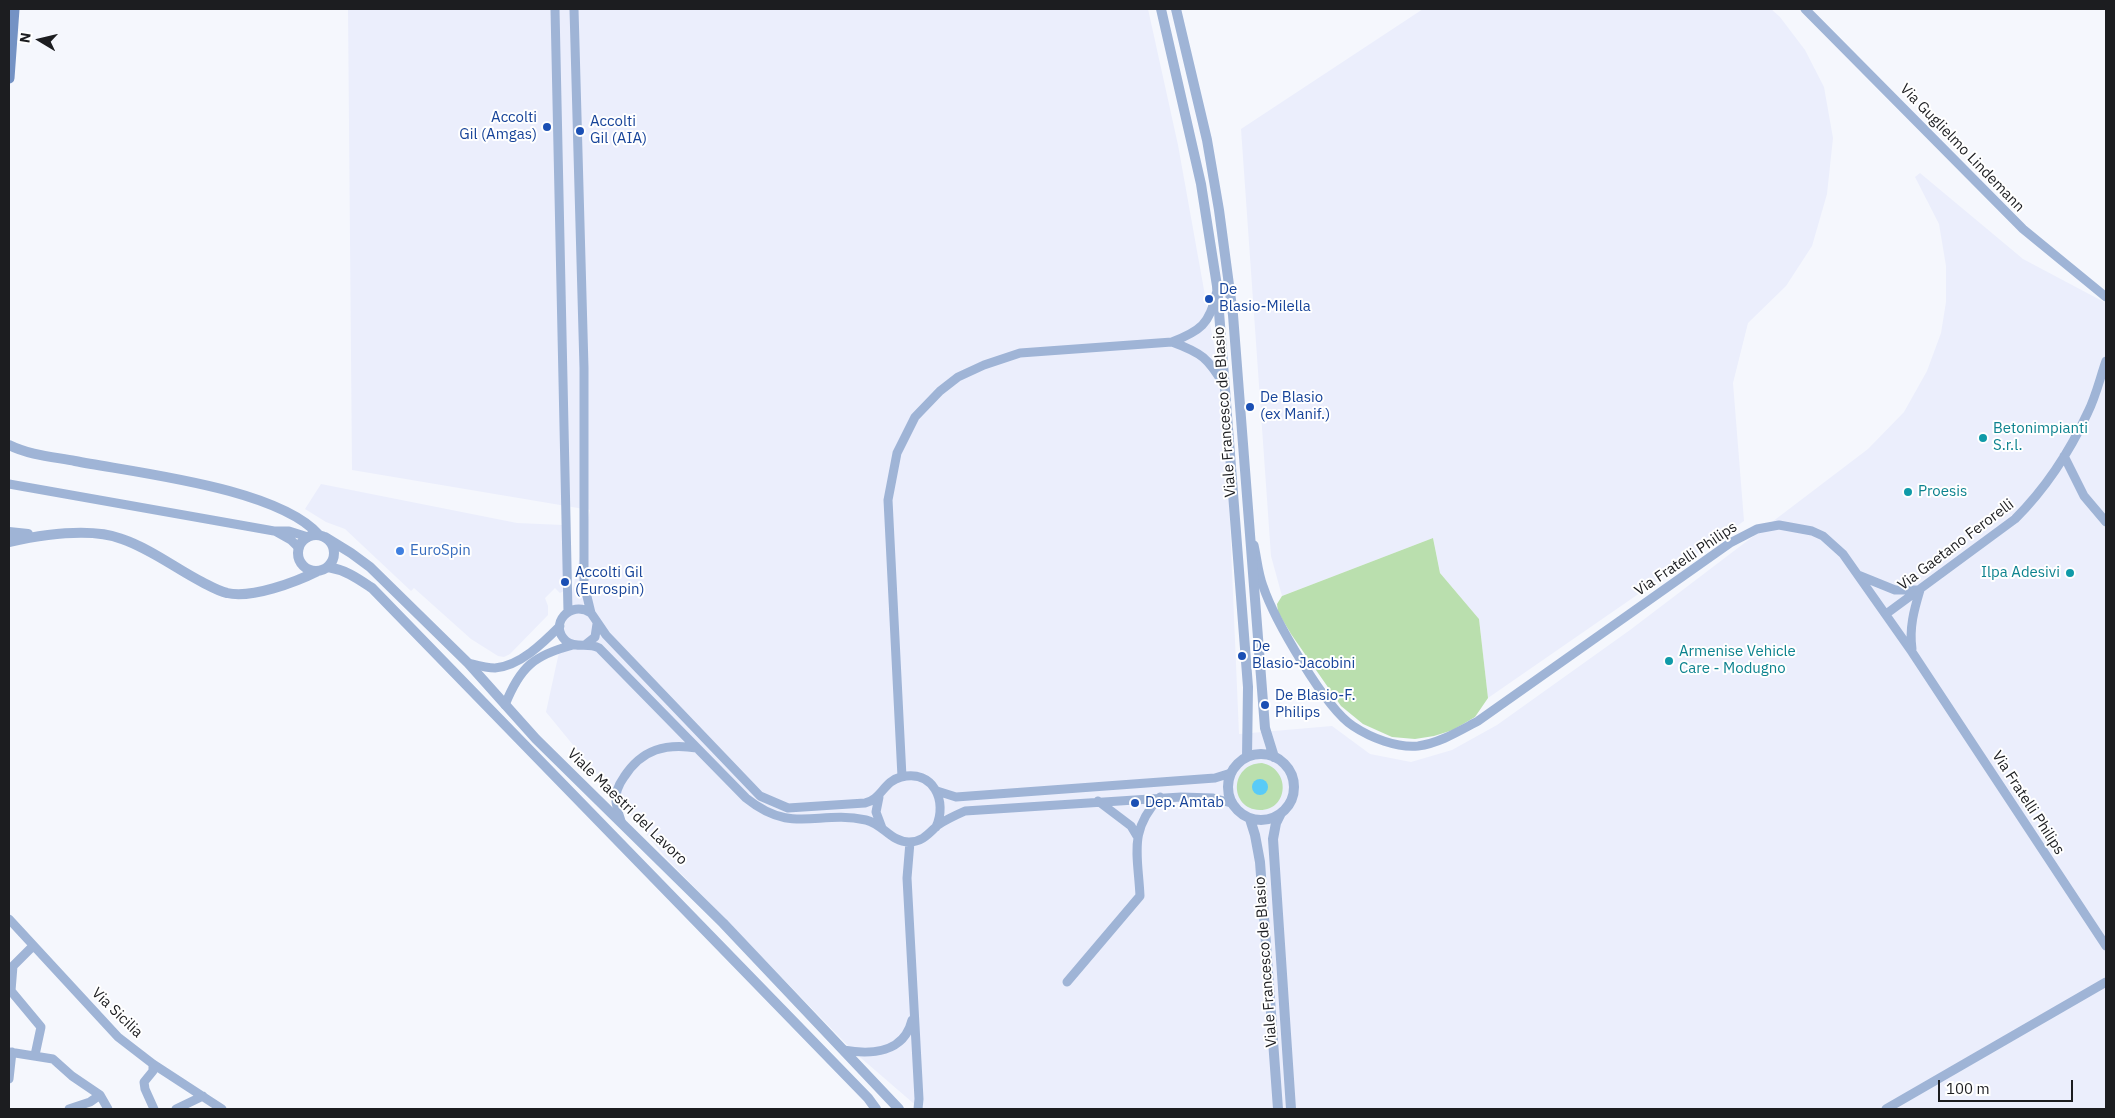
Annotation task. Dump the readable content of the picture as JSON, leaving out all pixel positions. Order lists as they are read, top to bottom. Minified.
{"streets":{"street":["Via Guglielmo Lindemann","Viale Francesco de Blasio","Via Gaetano Ferorelli","Via Fratelli Philips","Viale Maestri del Lavoro","Via Sicilia"]},"crossings":[["Viale Francesco de Blasio","Via Fratelli Philips"],["Via Gaetano Ferorelli","Via Fratelli Philips"]],"places":["Accolti Gil (Amgas)","Accolti Gil (AIA)","De Blasio-Milella","De Blasio (ex Manif.)","Betonimpianti S.r.l.","Proesis","EuroSpin","Ilpa Adesivi","Accolti Gil (Eurospin)","De Blasio-Jacobini","Armenise Vehicle Care - Modugno","De Blasio-F. Philips","Dep. Amtab"],"scale_bar":"100 m","north":"left"}
